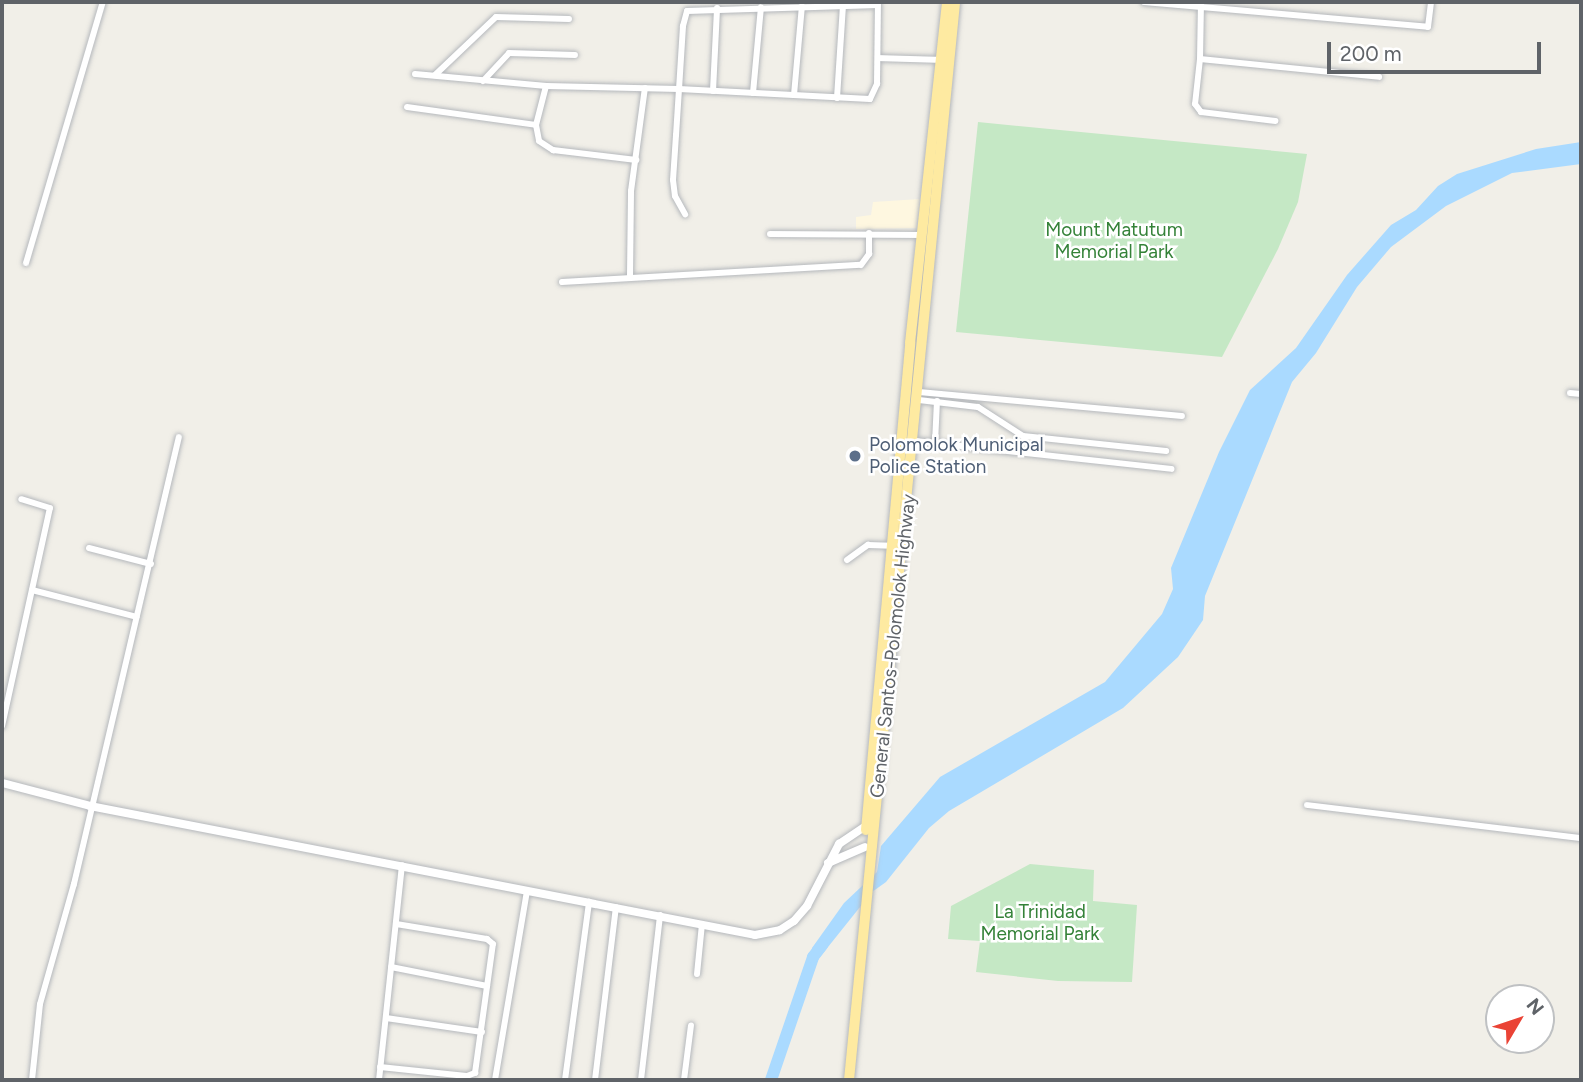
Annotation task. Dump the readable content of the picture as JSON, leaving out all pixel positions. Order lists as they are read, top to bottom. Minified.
{"streets":{"highway":["General Santos-Polomolok Highway"]},"parks":["Mount Matutum Memorial Park","La Trinidad Memorial Park"],"places":["Polomolok Municipal Police Station"],"scale_bar":"200 m","north":"top right"}
